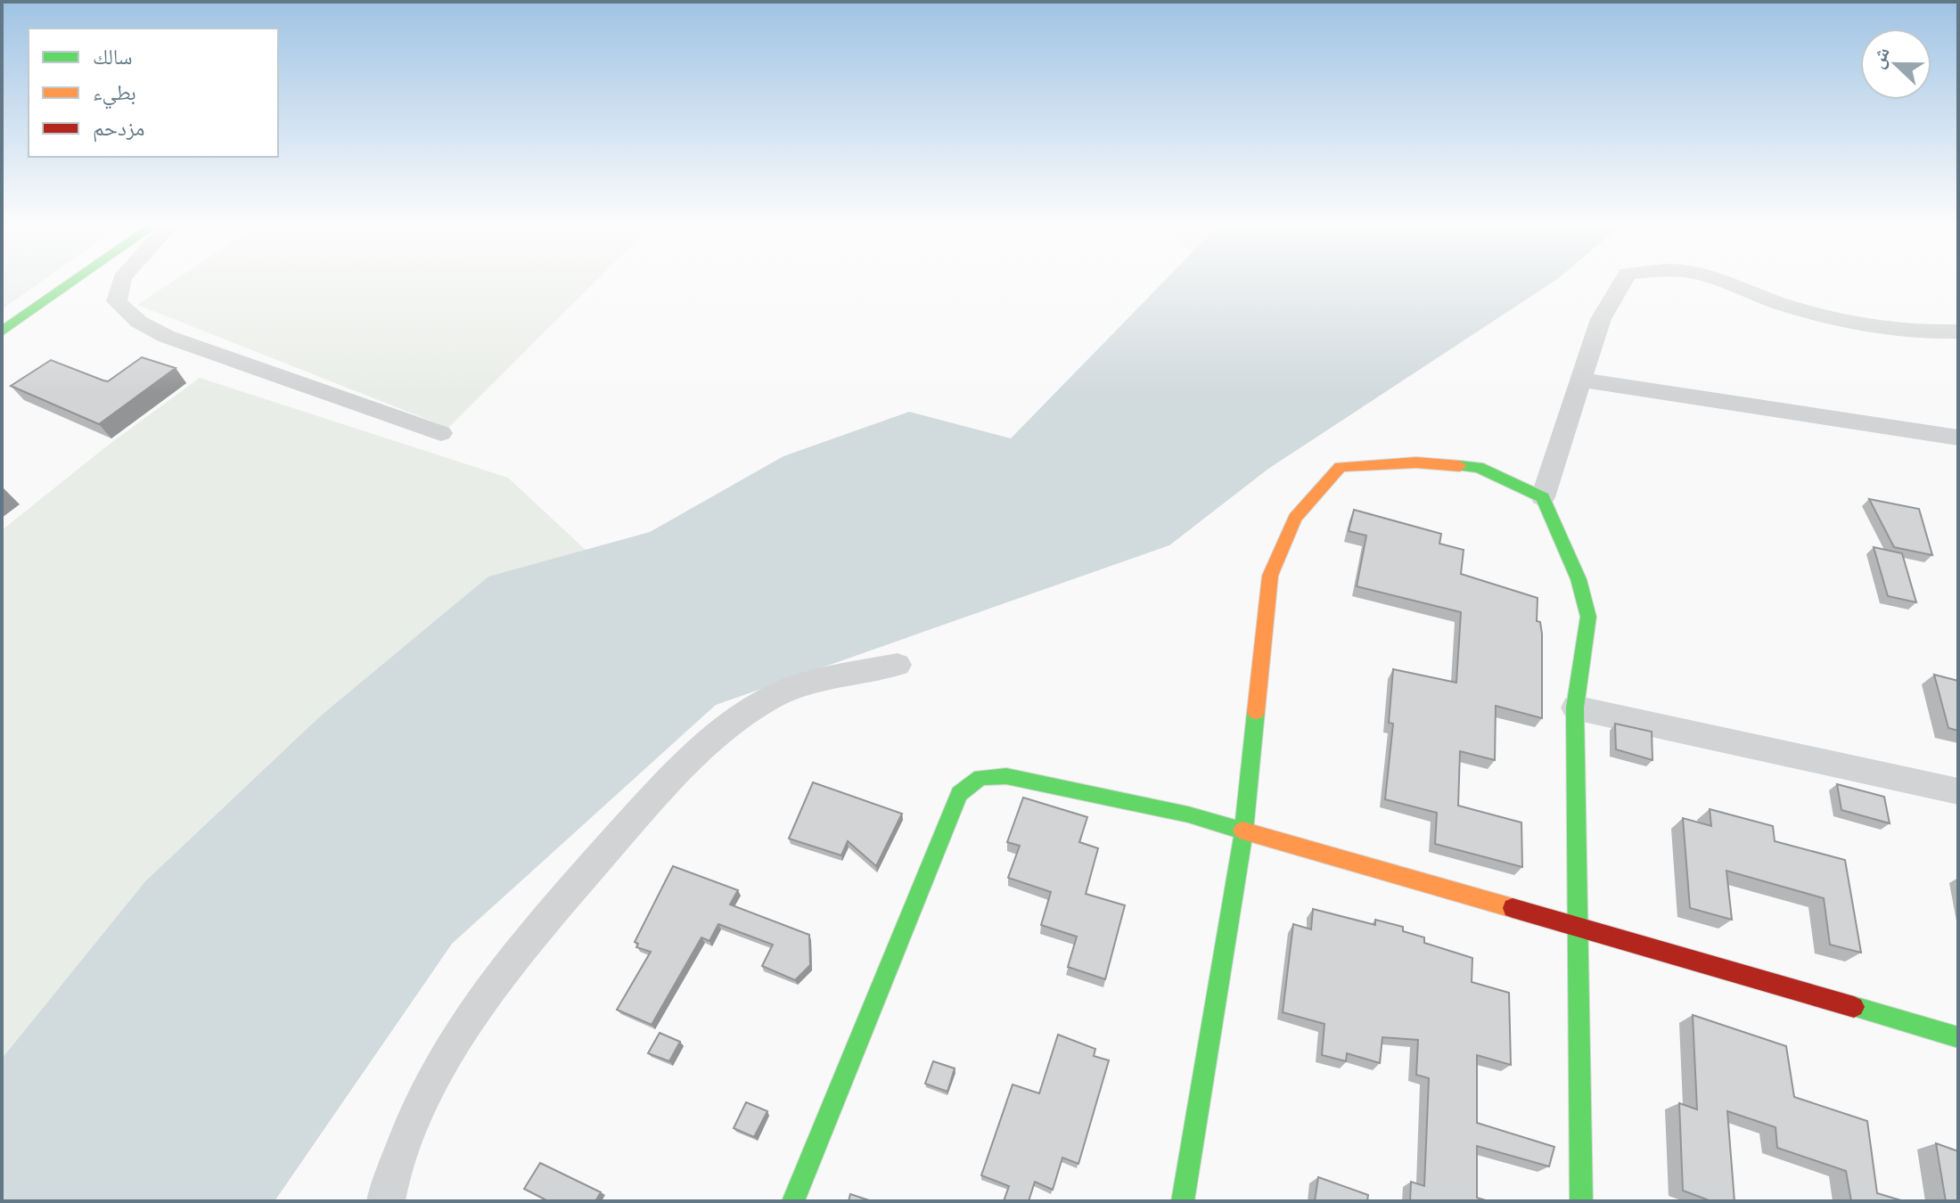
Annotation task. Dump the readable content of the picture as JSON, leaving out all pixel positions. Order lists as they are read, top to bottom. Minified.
{"legend":["سالك","بطيء","مزدحم"],"north":"left"}
